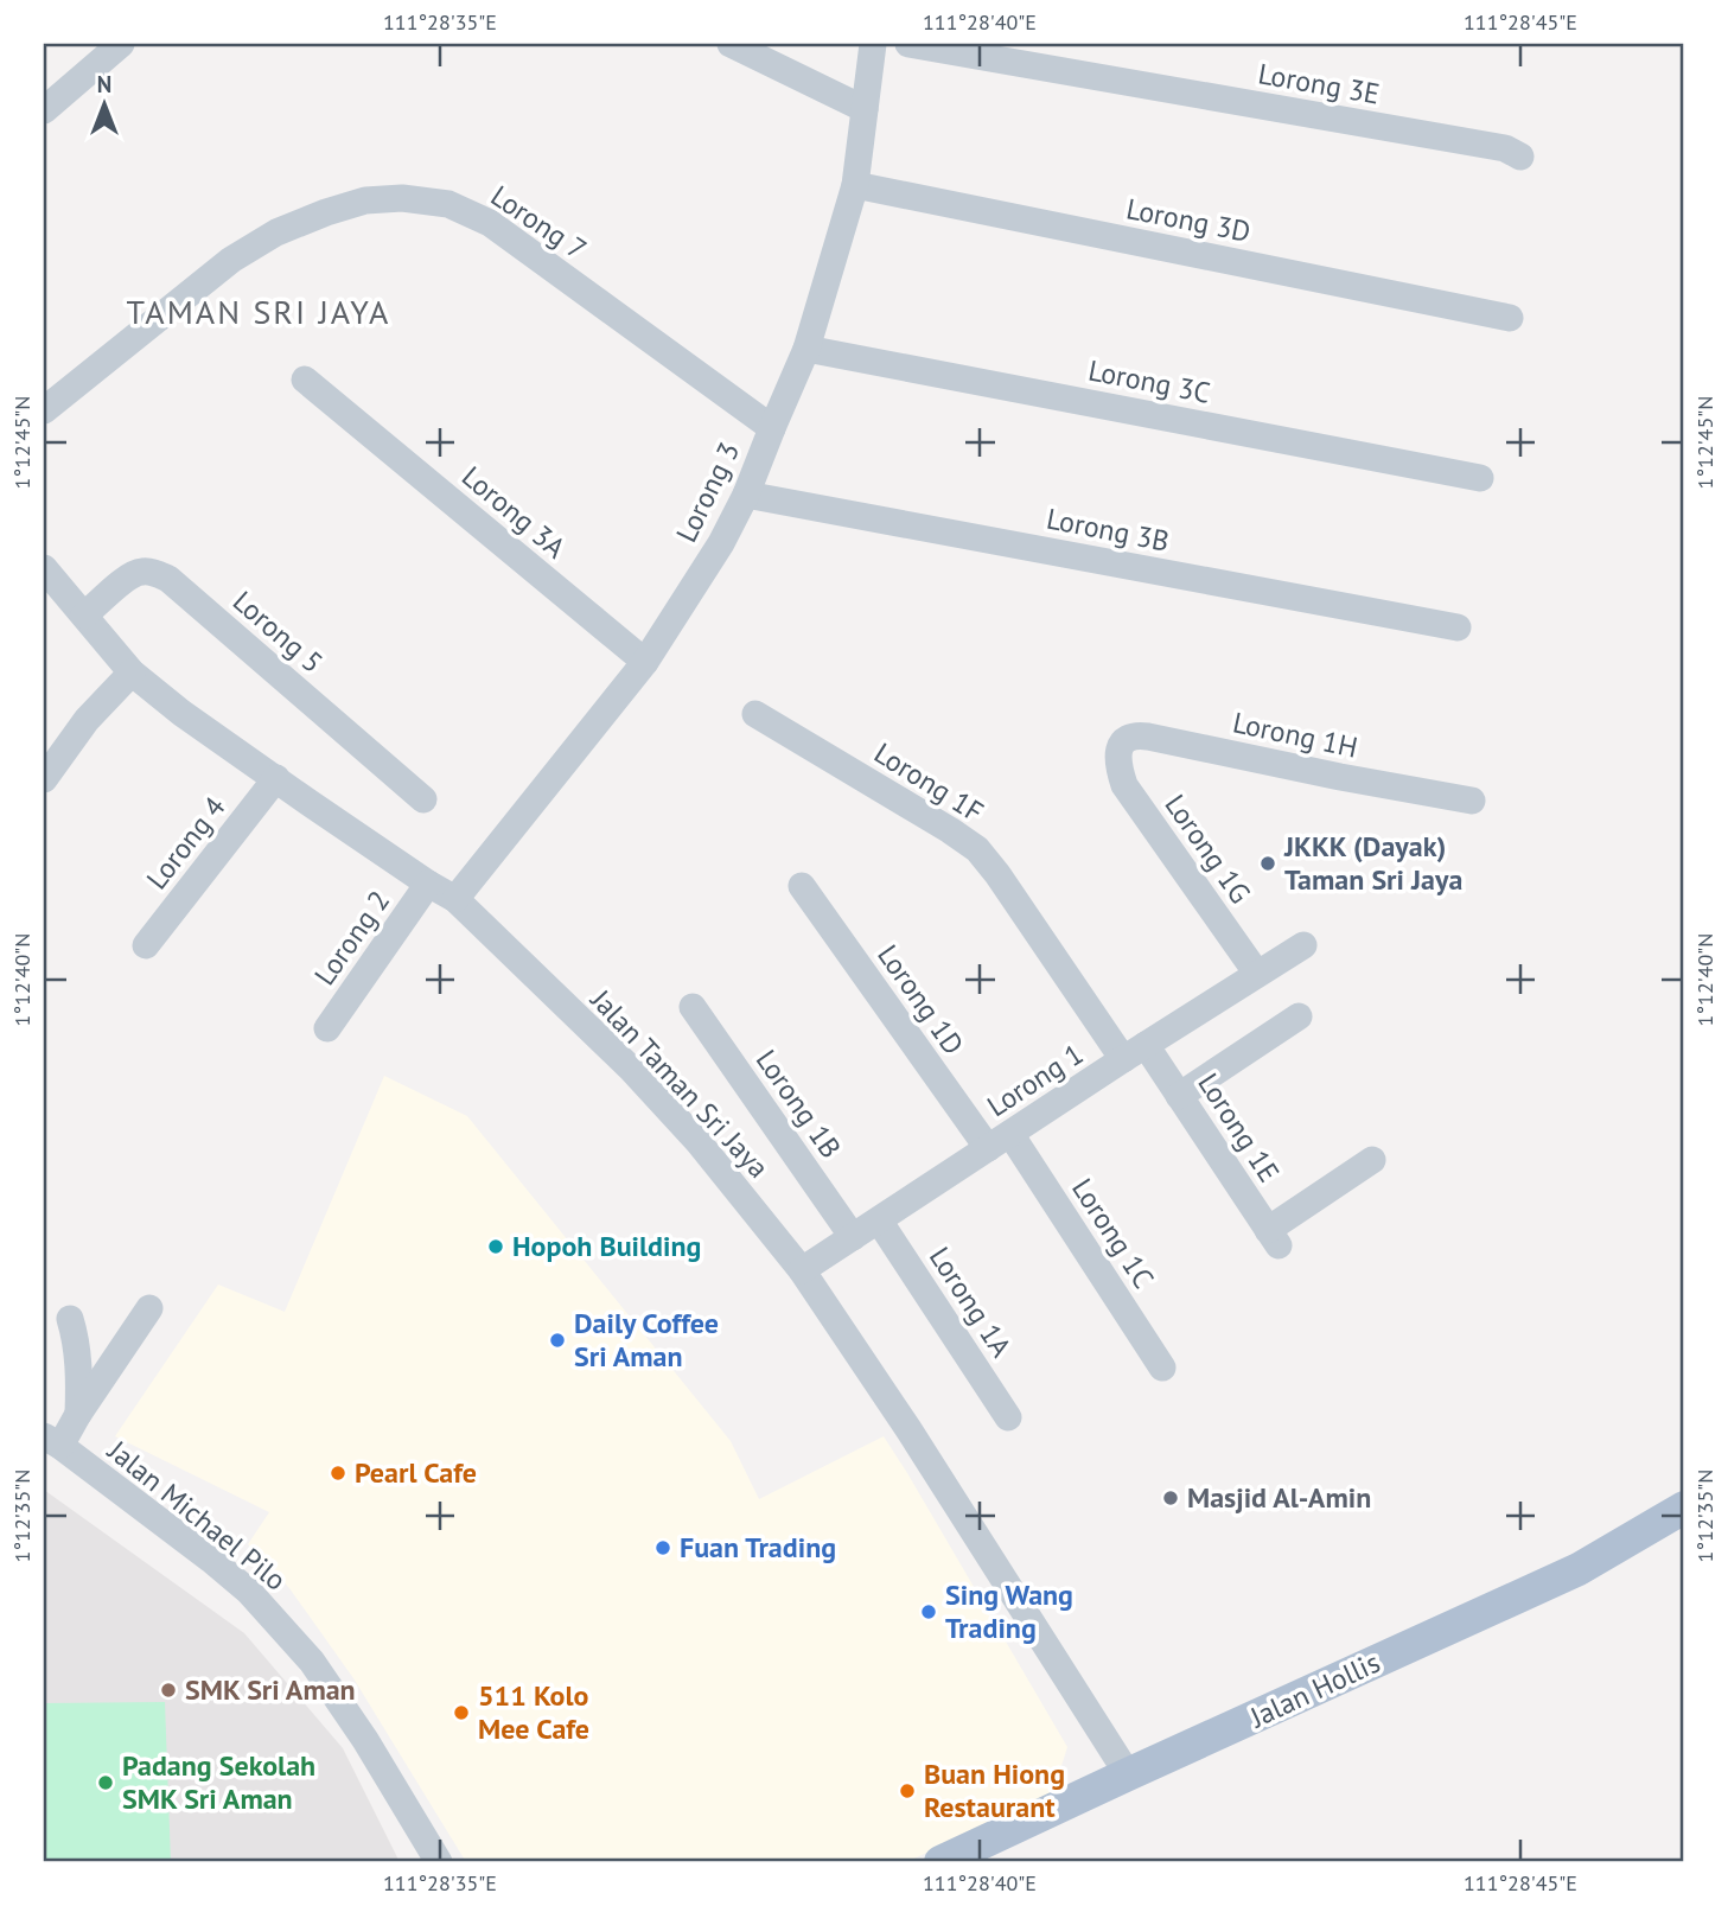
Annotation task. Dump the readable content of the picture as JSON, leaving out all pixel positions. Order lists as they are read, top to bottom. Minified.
{"streets":{"main road":["Jalan Hollis"],"street":["Lorong 3E","Lorong 3D","Lorong 7","Lorong 3C","Lorong 3","Lorong 3A","Lorong 3B","Lorong 5","Lorong 1H","Lorong 1F","Lorong 4","Lorong 1G","Lorong 2","Lorong 1D","Lorong 1","Jalan Taman Sri Jaya","Lorong 1B","Lorong 1E","Lorong 1C","Lorong 1A","Jalan Michael Pilo"]},"crossings":[["Lorong 3D","Lorong 3"],["Lorong 7","Lorong 3"],["Lorong 3C","Lorong 3"],["Lorong 3","Lorong 3A"],["Lorong 3","Lorong 3B"],["Lorong 3","Jalan Taman Sri Jaya"],["Lorong 5","Jalan Taman Sri Jaya"],["Lorong 1H","Lorong 1G"],["Lorong 1F","Lorong 1"],["Lorong 1F","Lorong 1E"],["Lorong 4","Jalan Taman Sri Jaya"],["Lorong 1G","Lorong 1"],["Lorong 2","Jalan Taman Sri Jaya"],["Lorong 1D","Lorong 1"],["Lorong 1D","Lorong 1C"],["Lorong 1","Jalan Taman Sri Jaya"],["Lorong 1","Lorong 1B"],["Lorong 1","Lorong 1E"],["Lorong 1","Lorong 1C"],["Lorong 1","Lorong 1A"],["Jalan Taman Sri Jaya","Jalan Hollis"]],"districts":["TAMAN SRI JAYA"],"places":["JKKK (Dayak) Taman Sri Jaya","Hopoh Building","Daily Coffee Sri Aman","Pearl Cafe","Masjid Al-Amin","Fuan Trading","Sing Wang Trading","SMK Sri Aman","511 Kolo Mee Cafe","Padang Sekolah SMK Sri Aman","Buan Hiong Restaurant"],"north":"top","coordinates":["111°28'35\"E","111°28'40\"E","111°28'45\"E","1°12'45\"N","1°12'40\"N","1°12'35\"N"]}
